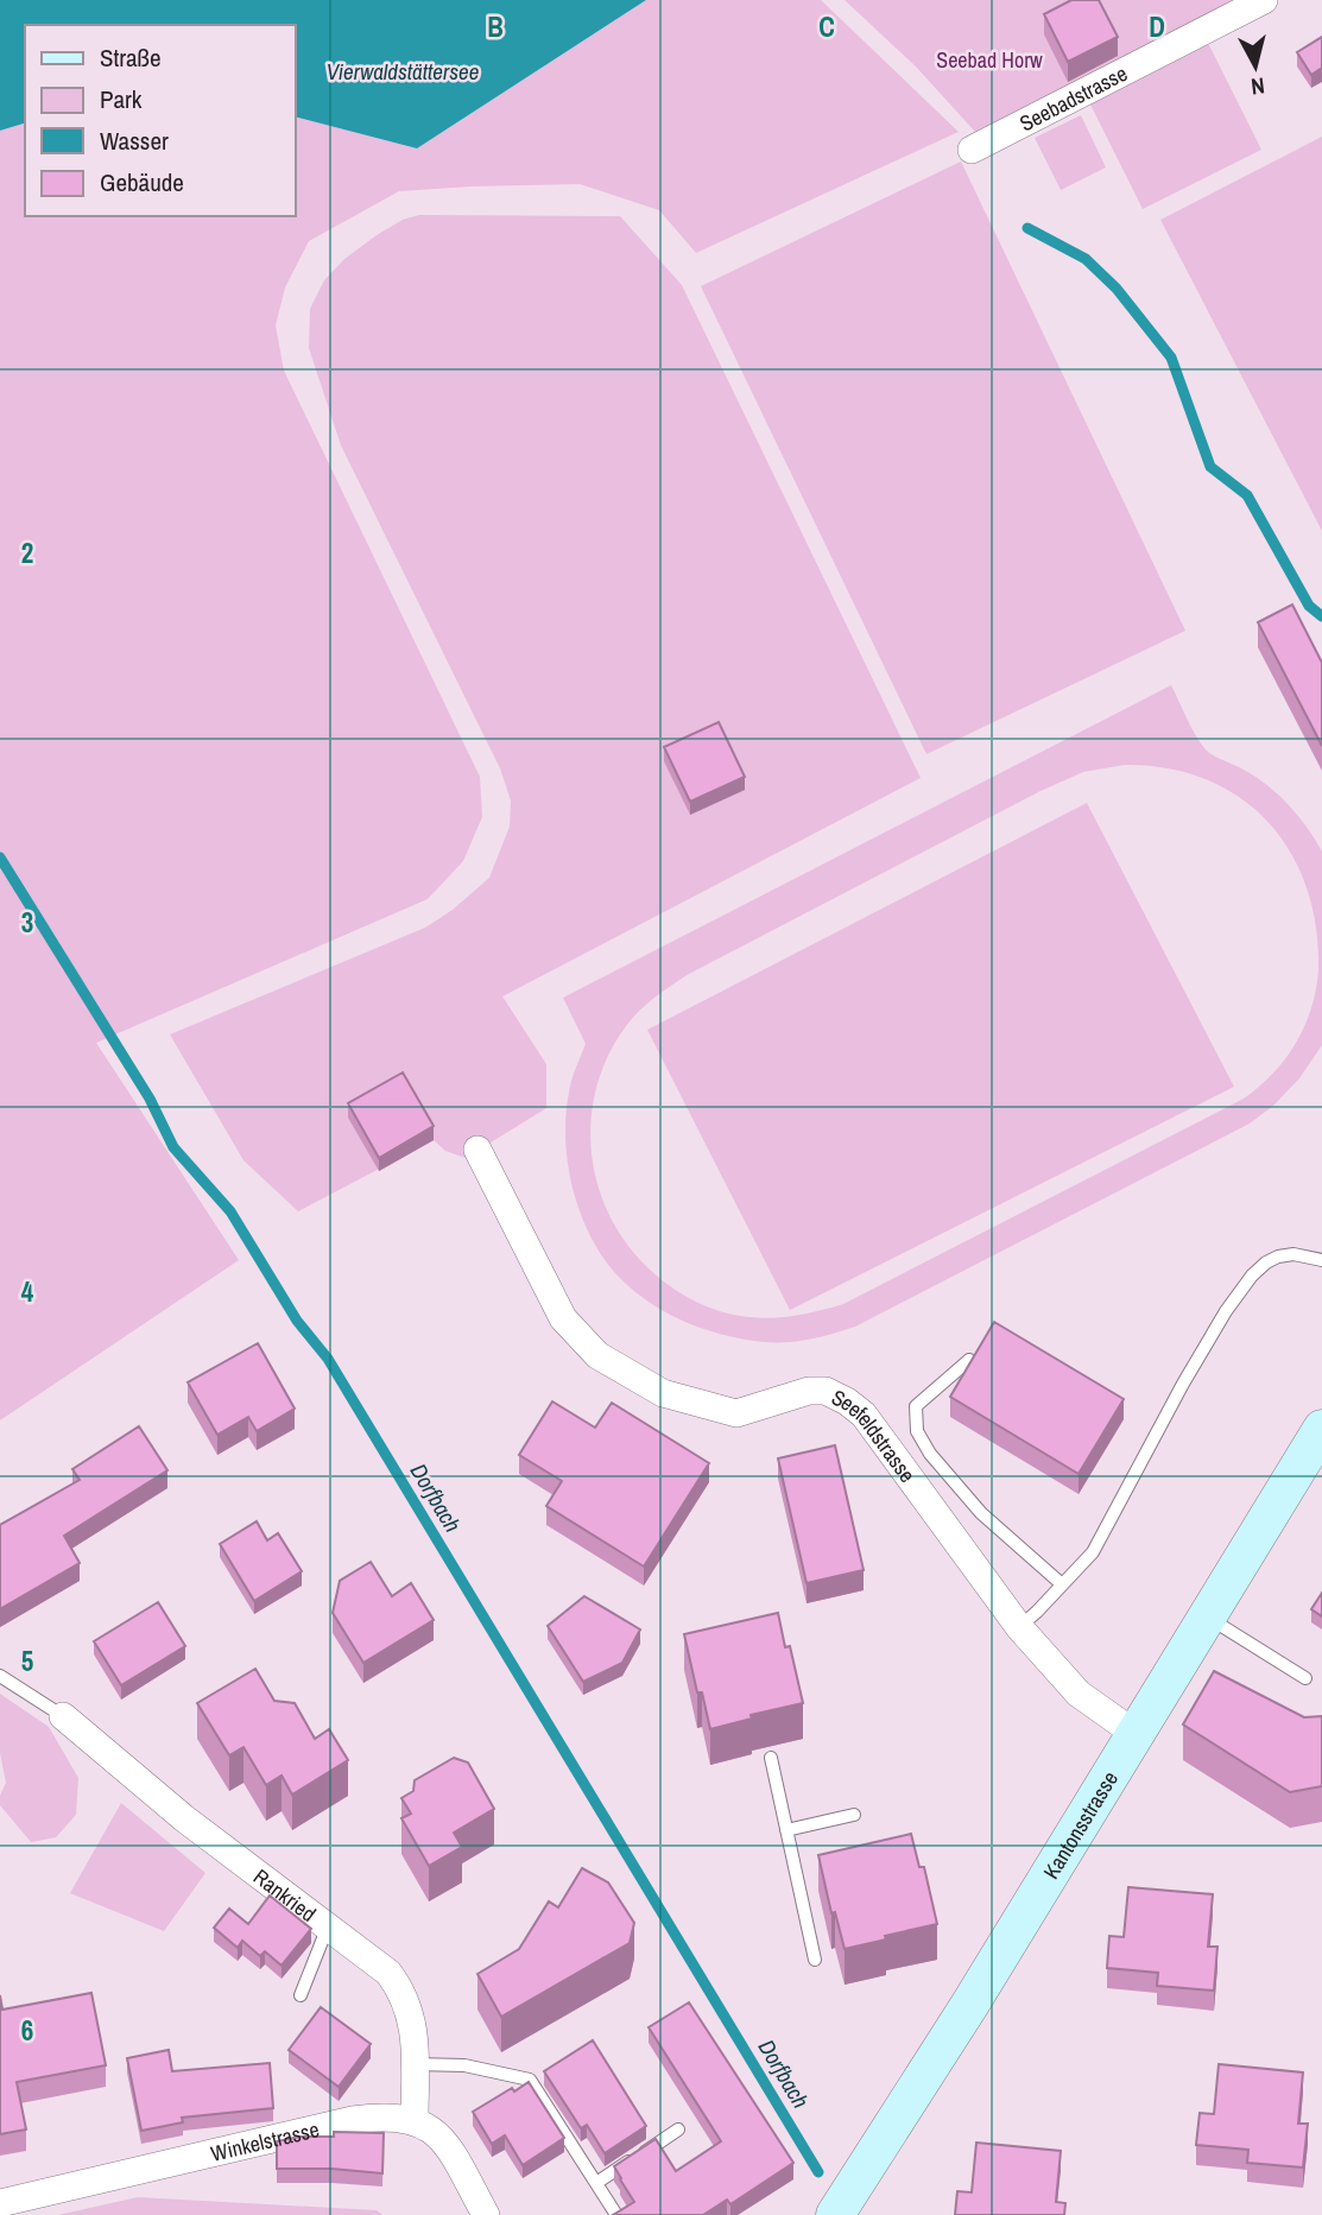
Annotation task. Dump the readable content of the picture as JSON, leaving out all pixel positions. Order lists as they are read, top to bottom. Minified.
{"streets":{"main road":["Kantonsstrasse"],"street":["Seebadstrasse","Seefeldstrasse","Rankried","Winkelstrasse"]},"crossings":[["Seefeldstrasse","Kantonsstrasse"],["Rankried","Winkelstrasse"]],"water":["Vierwaldstättersee","Dorfbach"],"parks":["Seebad Horw"],"legend":["Straße","Park","Wasser","Gebäude"],"north":"bottom","grid":{"columns":["B","C","D"],"rows":["2","3","4","5","6"]}}
